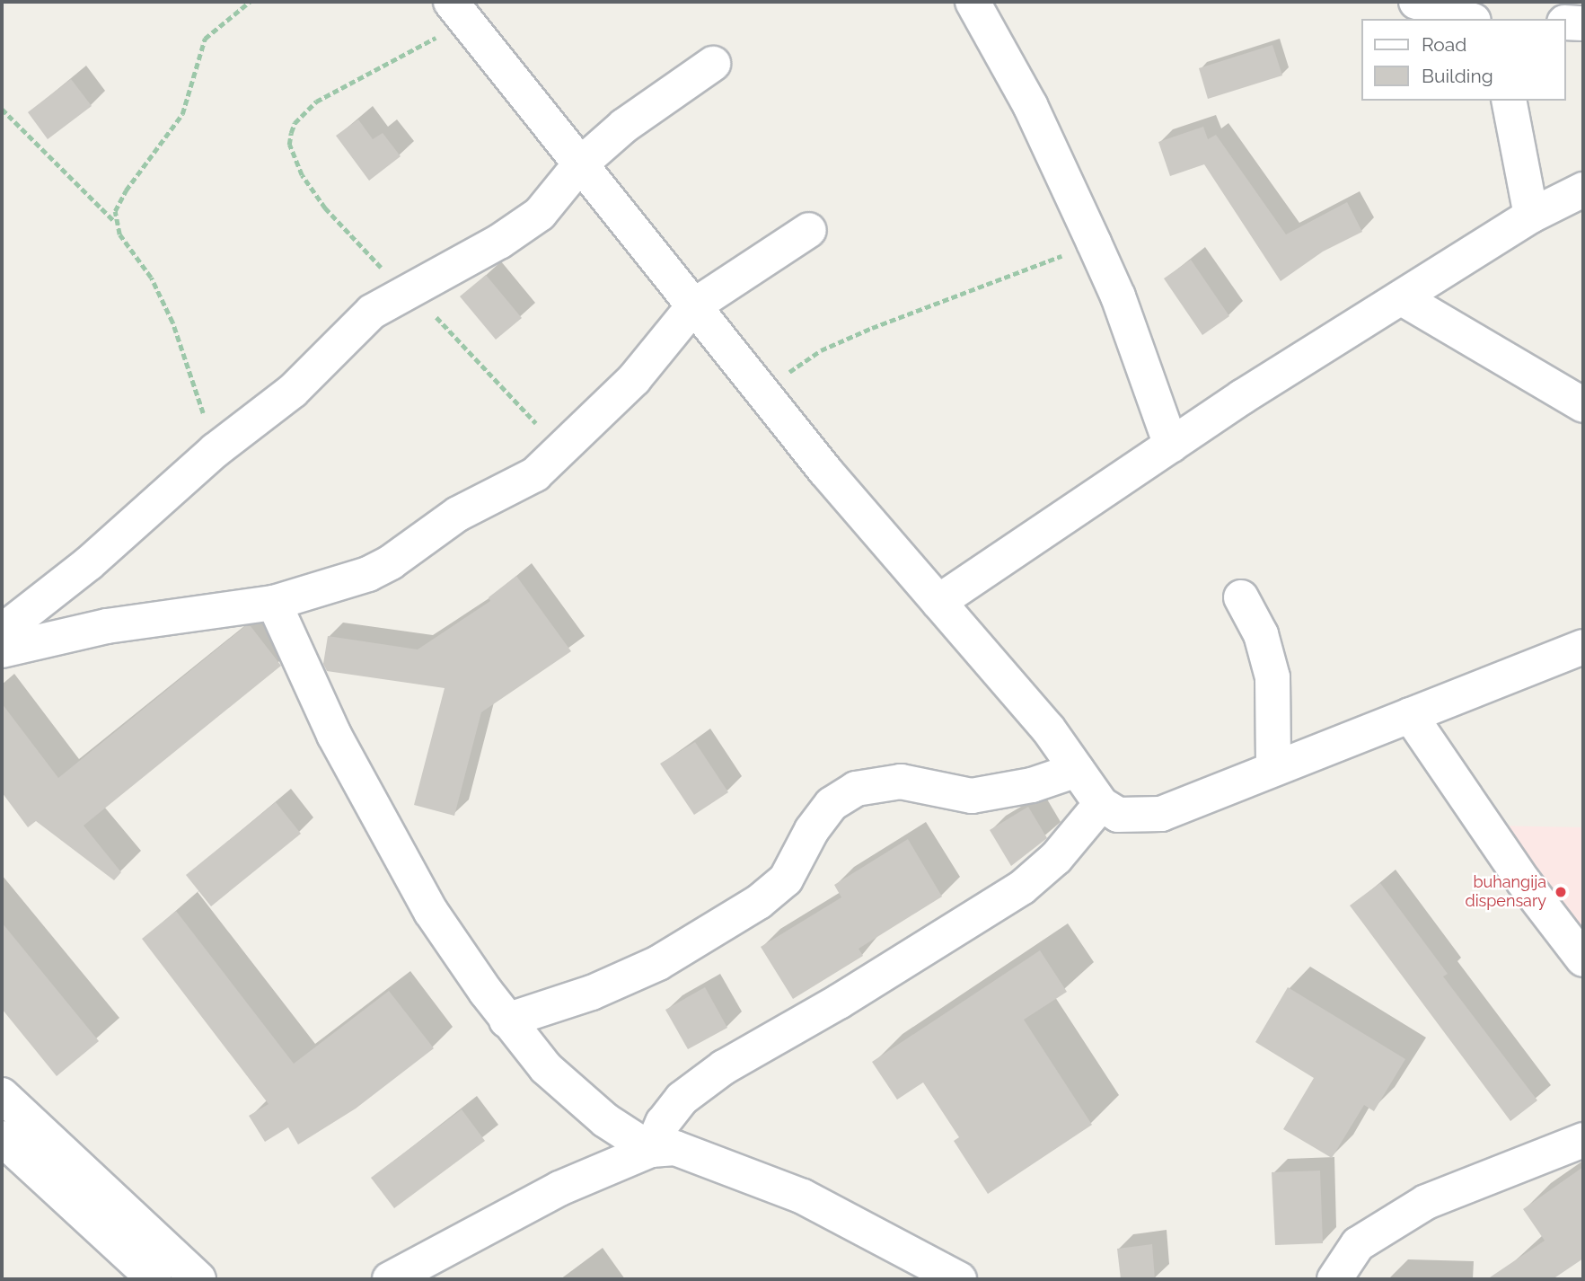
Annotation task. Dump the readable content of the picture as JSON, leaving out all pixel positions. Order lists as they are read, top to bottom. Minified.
{"places":["buhangija dispensary"],"legend":["Road","Building"]}
